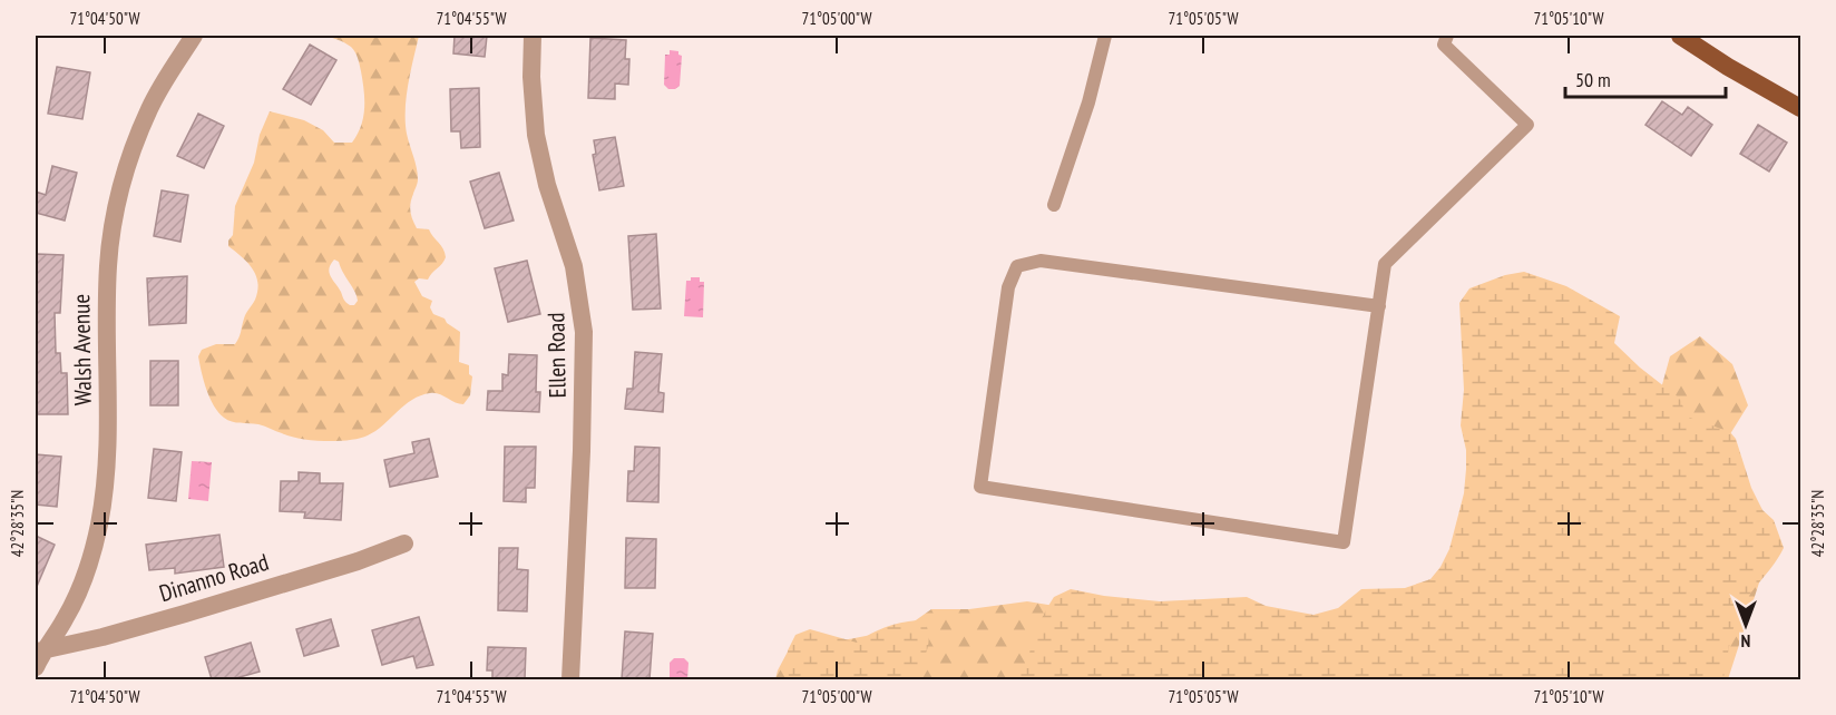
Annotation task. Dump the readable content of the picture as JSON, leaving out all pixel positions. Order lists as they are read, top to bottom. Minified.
{"streets":{"street":["Walsh Avenue","Ellen Road","Dinanno Road"]},"crossings":[["Walsh Avenue","Dinanno Road"]],"scale_bar":"50 m","north":"bottom","coordinates":["71°04'50\"W","71°04'55\"W","71°05'00\"W","71°05'05\"W","71°05'10\"W","42°28'35\"N"]}
